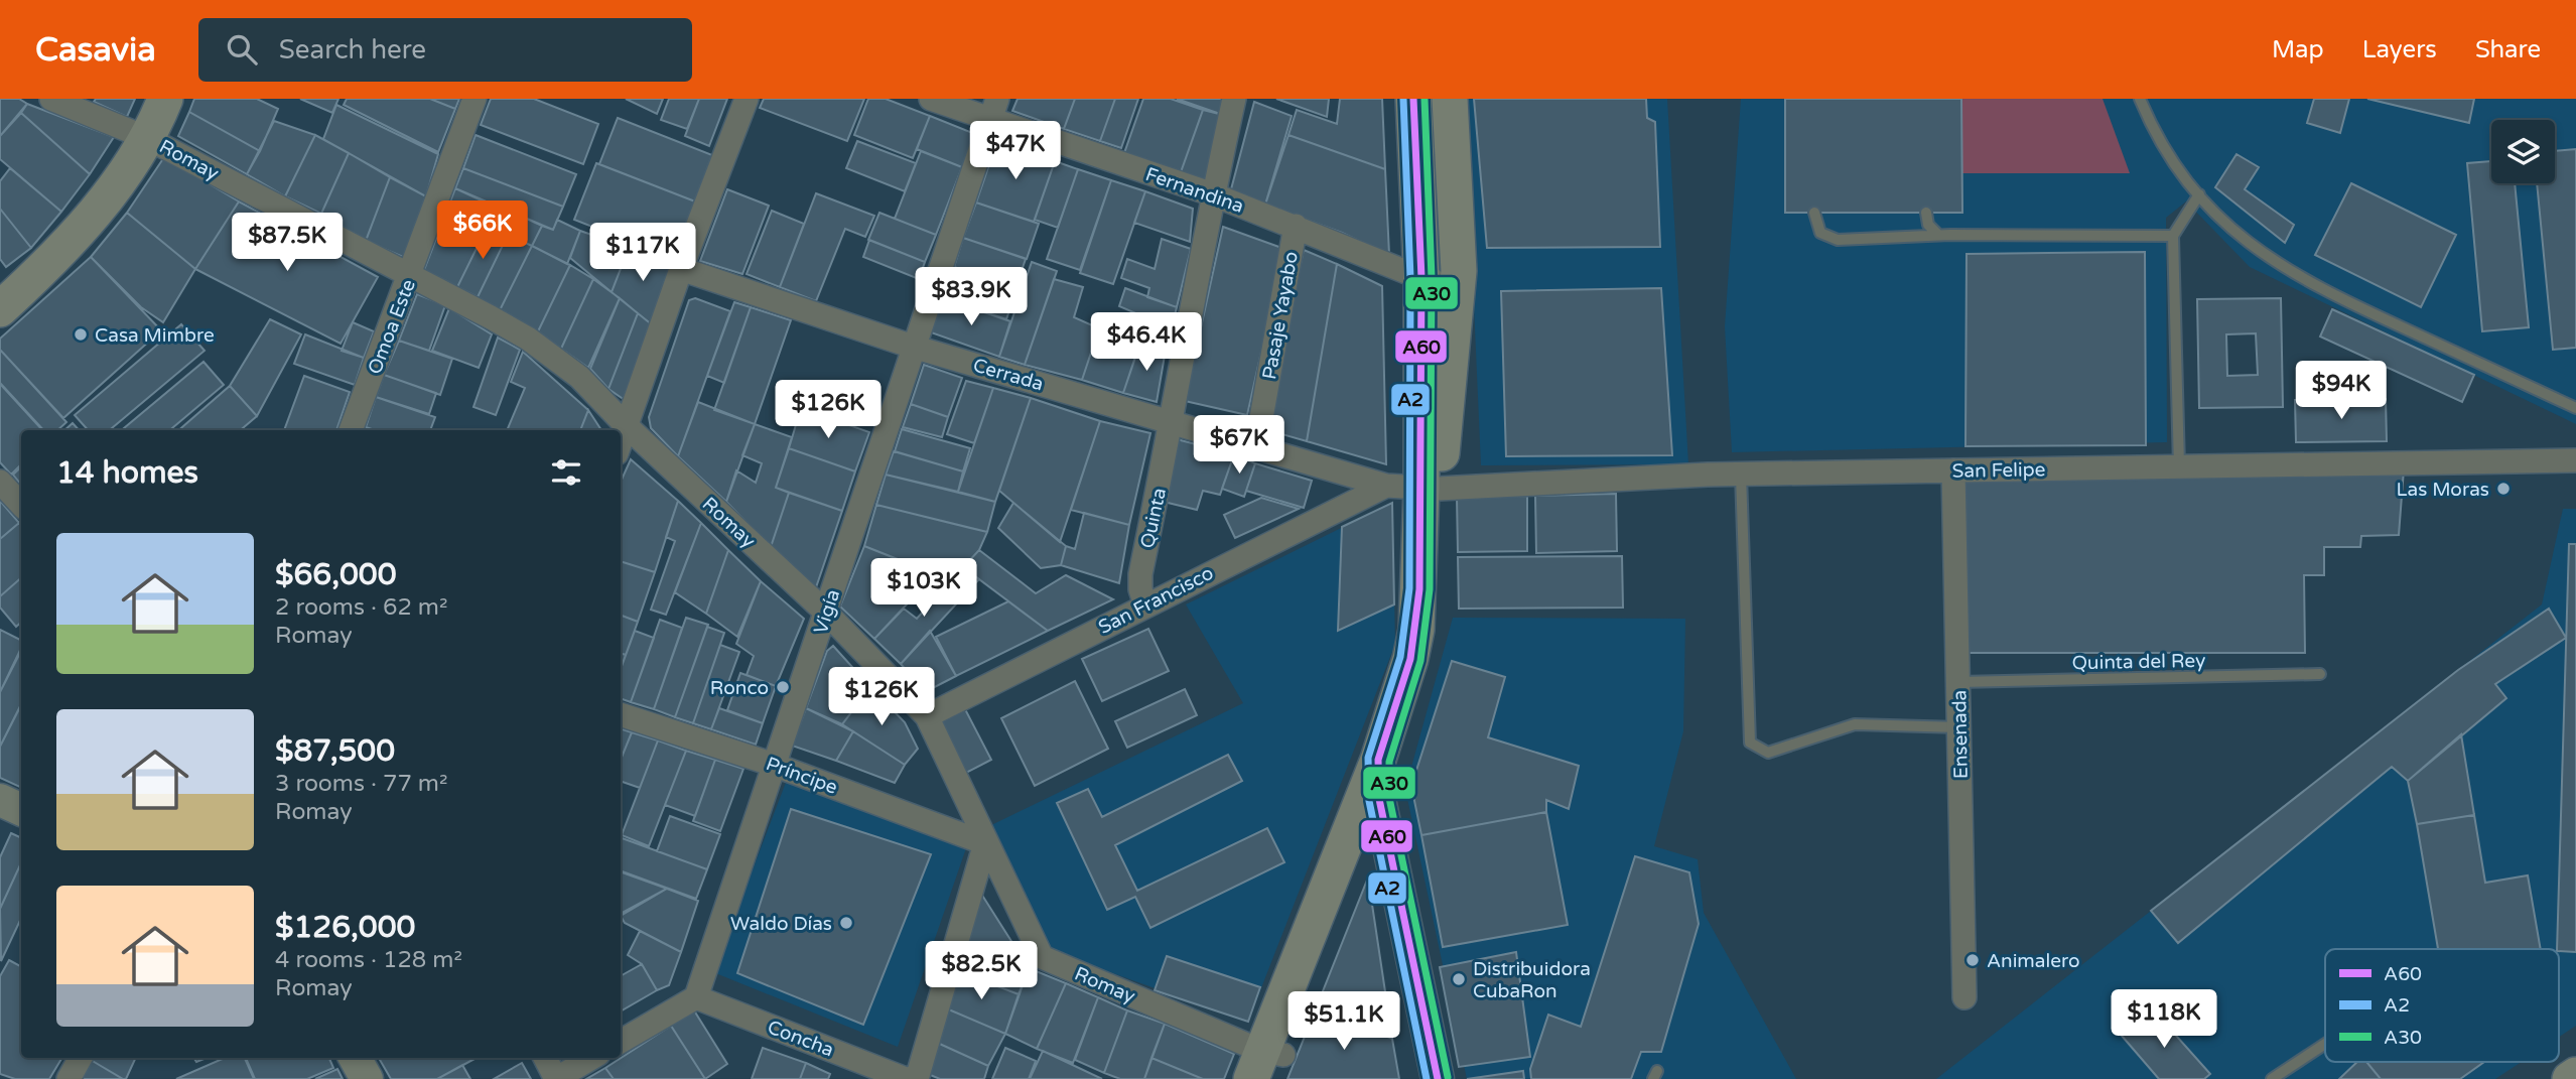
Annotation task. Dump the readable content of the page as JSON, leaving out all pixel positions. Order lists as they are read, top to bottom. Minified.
{"streets":{"street":["Romay","Fernandina","Pasaje Yayabo","Omoa Este","Cerrada","San Felipe","Quinta","San Francisco","Vigía","Ensenada","Príncipe","Concha"],"lane":["Quinta del Rey"]},"crossings":[["Romay","Omoa Este"],["Romay","San Francisco"],["Romay","Vigía"],["Romay","Príncipe"],["Fernandina","Pasaje Yayabo"],["Fernandina","Quinta"],["Fernandina","Vigía"],["Pasaje Yayabo","Cerrada"],["Cerrada","San Felipe"],["Cerrada","Quinta"],["Cerrada","San Francisco"],["Cerrada","Vigía"],["San Felipe","Ensenada"],["Quinta","San Francisco"],["Vigía","Príncipe"],["Vigía","Concha"],["Quinta del Rey","Ensenada"]],"places":["Casa Mimbre","Las Moras","Ronco","Waldo Días","Animalero","Distribuidora CubaRon"],"lines":["transit line A60","transit line A2","transit line A30"],"legend":["A60","A2","A30"],"page":{"header":"Casavia","search":"Search here","nav":["Map","Layers","Share"],"price":["$47K","$66K","$87.5K","$117K","$83.9K","$46.4K","$94K","$126K","$67K","$103K","$126K","$82.5K","$118K","$51.1K"],"heading":"14 homes","list":[{"name":"$66,000","note":"2 rooms · 62 m² · Romay"},{"name":"$87,500","note":"3 rooms · 77 m² · Romay"},{"name":"$126,000","note":"4 rooms · 128 m² · Romay"}]}}
